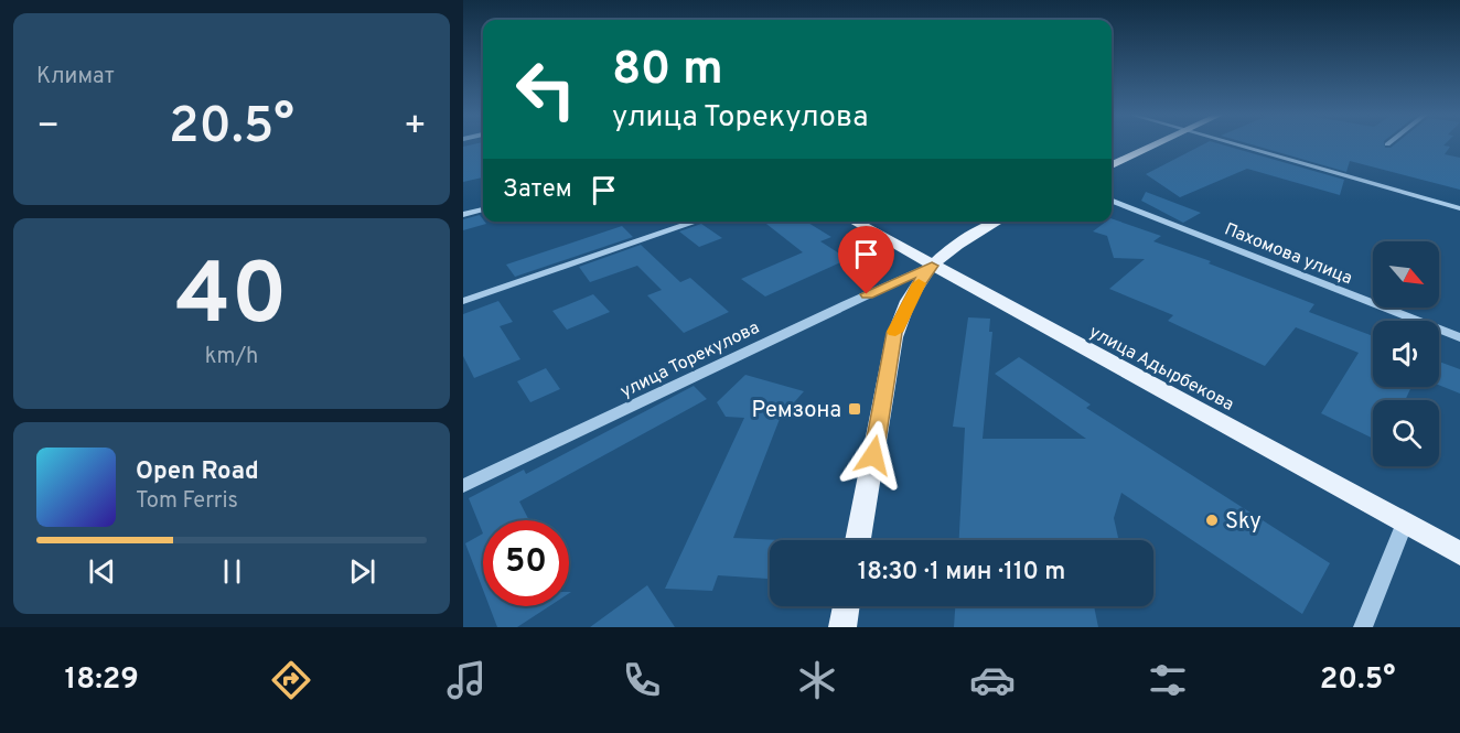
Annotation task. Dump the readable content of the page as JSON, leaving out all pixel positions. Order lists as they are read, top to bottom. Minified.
{"streets":{"main road":["улица Адырбекова"],"street":["Пахомова улица","улица Торекулова"]},"crossings":[["улица Торекулова","улица Адырбекова"]],"places":{"transit":["Ремзона"],"other":["Sky"]},"north":"bottom right","page":{"tile":["Климат",["40","km/h"]],"turn":["80 m","улица Торекулова"],"heat":["−","20.5°","+"],"then":"Затем","song":["Open Road","Tom Ferris"],"limit":"50","trip":"18:30 · 1 мин · 110 m","tabs":["18:29","20.5°"]}}
